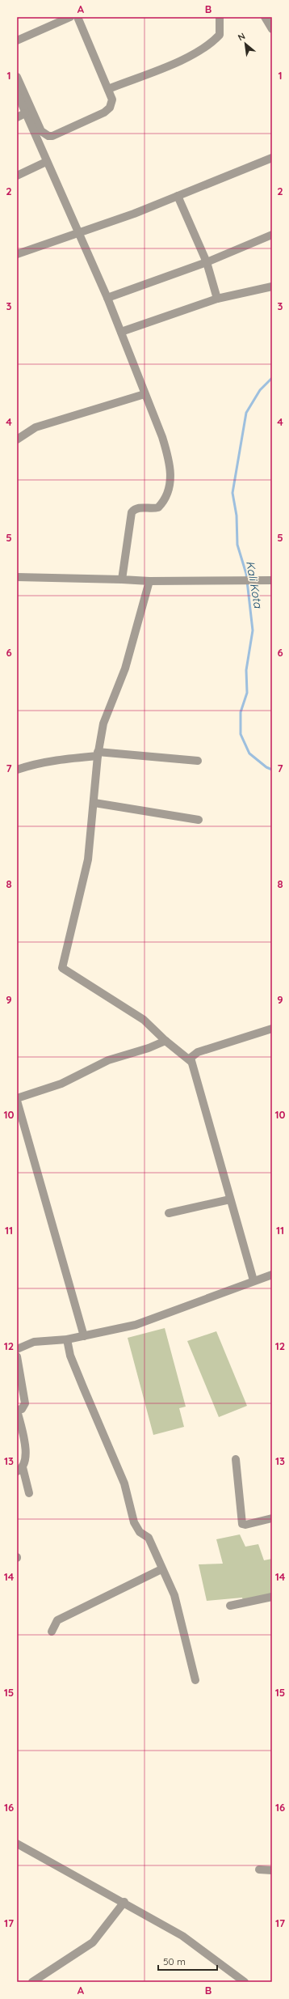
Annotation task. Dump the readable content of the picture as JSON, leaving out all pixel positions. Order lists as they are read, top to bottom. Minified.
{"water":["Kali Kota"],"scale_bar":"50 m","north":"top left","grid":{"columns":["A","B"],"rows":["1","2","3","4","5","6","7","8","9","10","11","12","13","14","15","16","17"]}}
